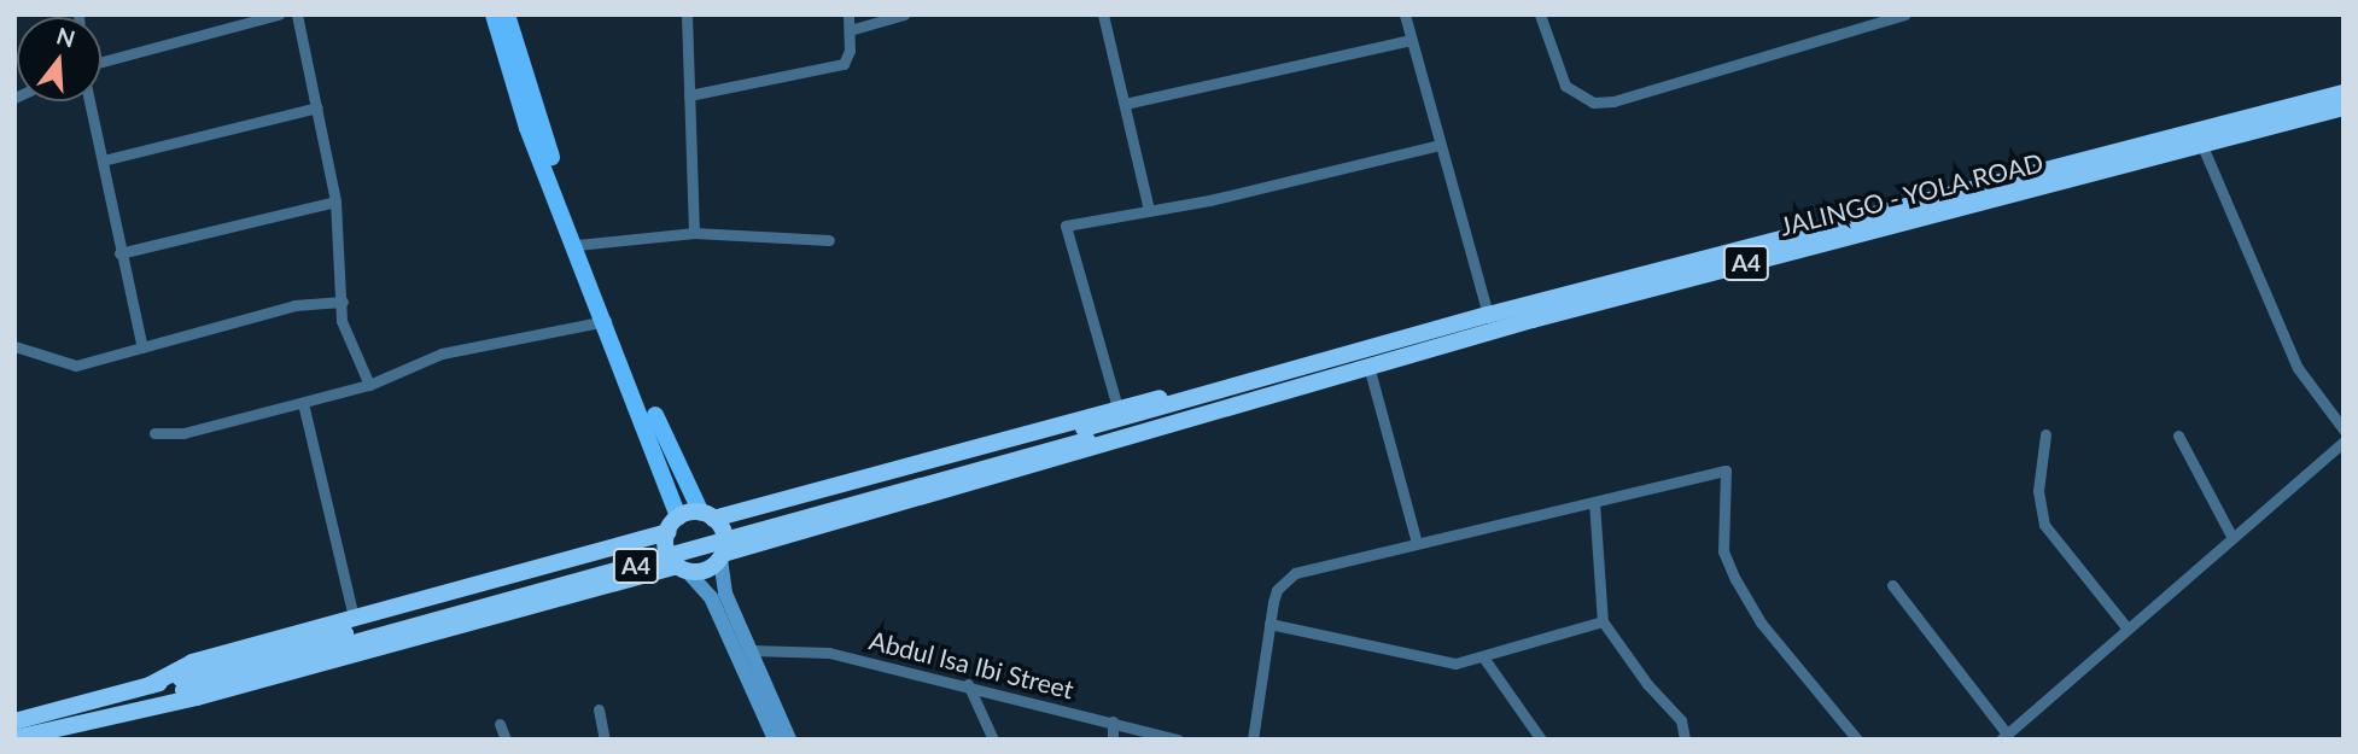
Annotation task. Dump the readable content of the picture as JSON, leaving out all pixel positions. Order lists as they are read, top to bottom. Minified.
{"streets":{"highway":["JALINGO - YOLA ROAD","A4"],"street":["Abdul Isa Ibi Street"]},"crossings":[["JALINGO - YOLA ROAD","A4"]],"north":"top"}
